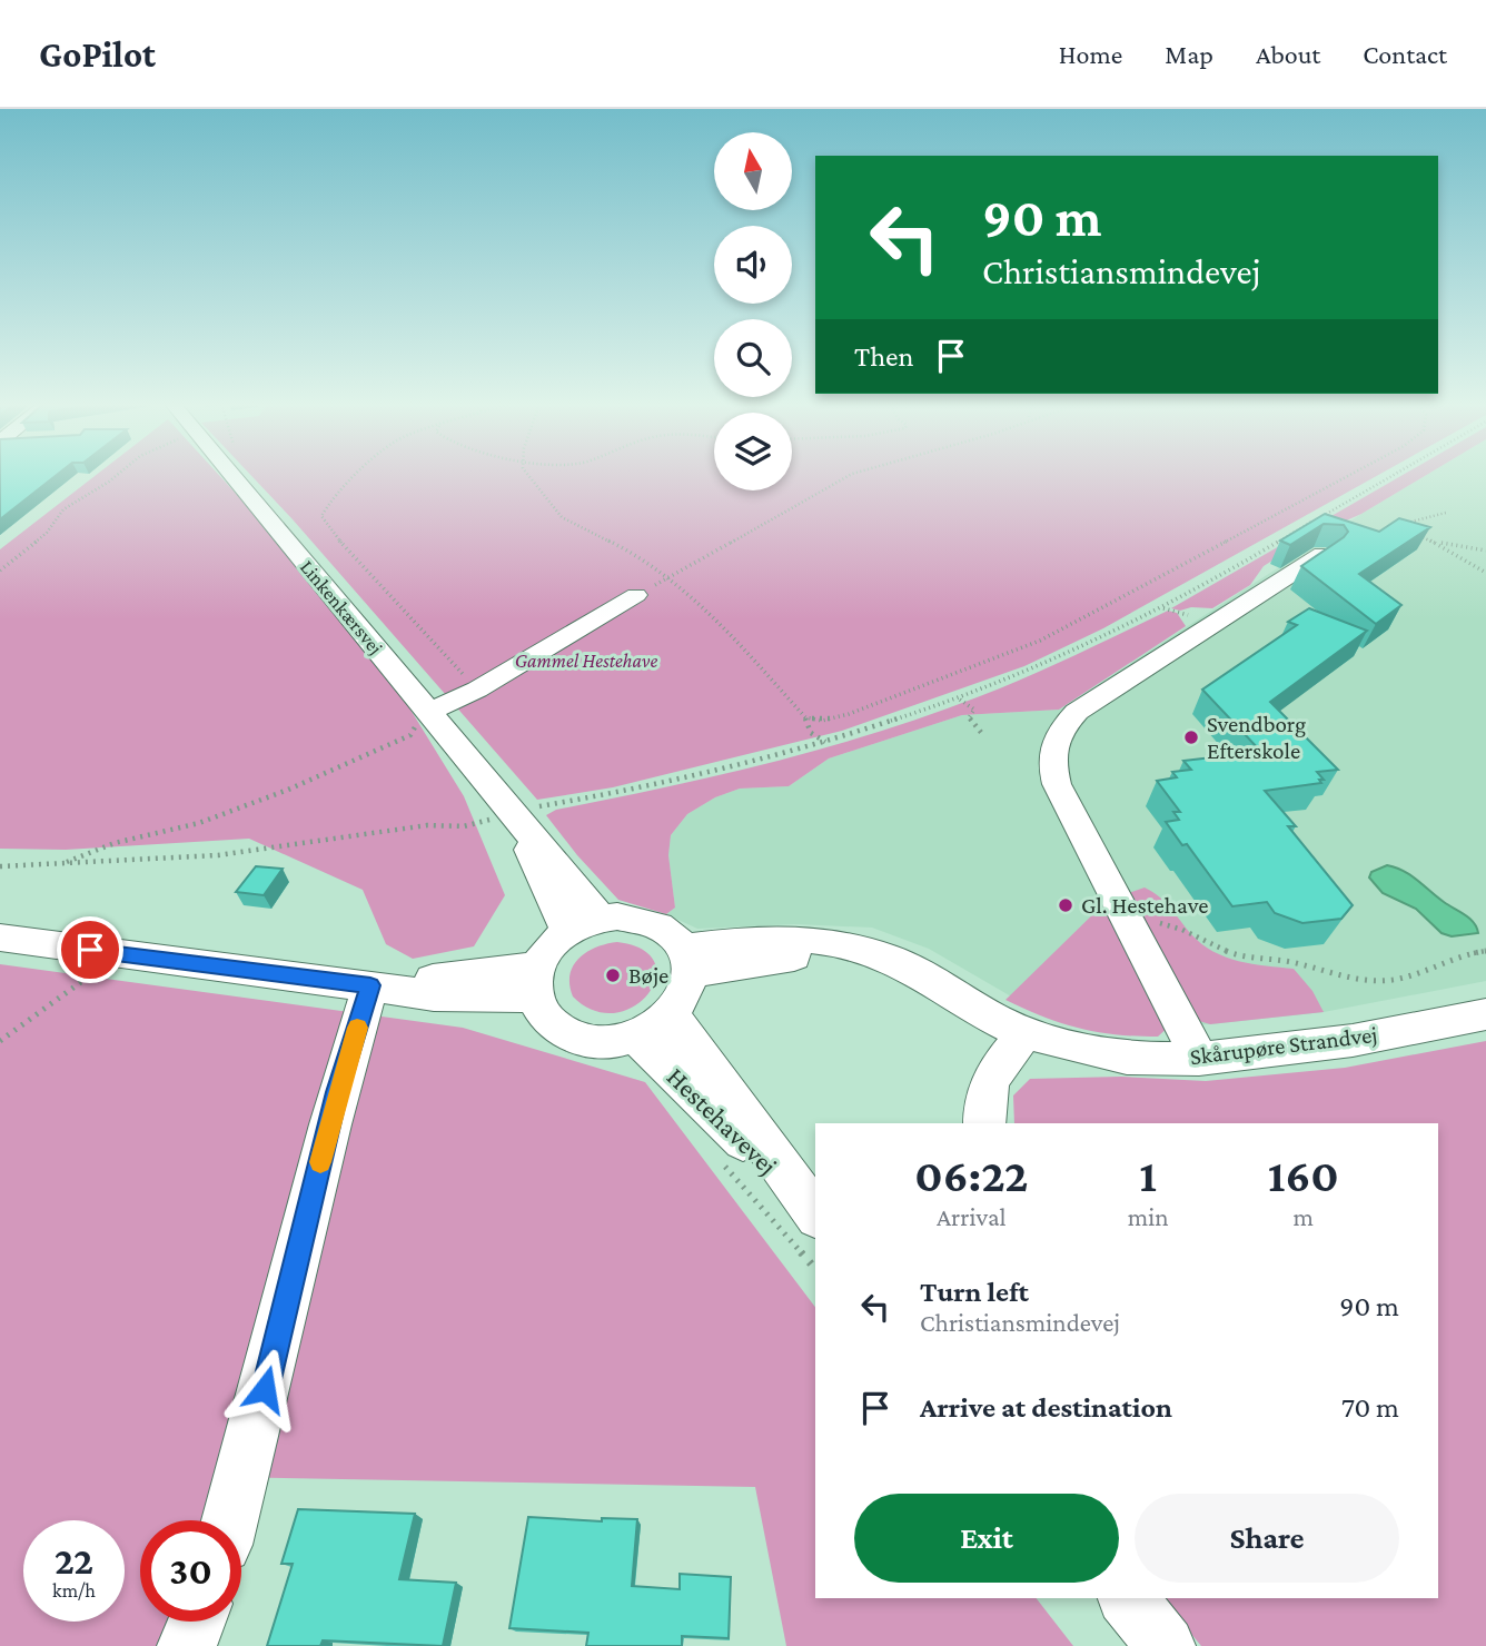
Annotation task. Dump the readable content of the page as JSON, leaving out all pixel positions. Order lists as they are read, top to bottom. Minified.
{"streets":{"street":["Linkenkærsvej","Skårupøre Strandvej","Hestehavevej"]},"crossings":[["Linkenkærsvej","Skårupøre Strandvej"],["Linkenkærsvej","Hestehavevej"],["Skårupøre Strandvej","Hestehavevej"]],"parks":["Gammel Hestehave"],"places":["Svendborg Efterskole","Gl. Hestehave","Bøje"],"north":"top","page":{"header":"GoPilot","nav":["Home","Map","About","Contact"],"turn":["90 m","Christiansmindevej"],"then":"Then","eta":["06:22","Arrival","1","min","160","m"],"list":[{"name":"Turn left","note":"Christiansmindevej","value":"90 m"},{"name":"Arrive at destination","value":"70 m"}],"buttons":["Exit","Share"],"speed":"22 km/h","limit":"30"}}
